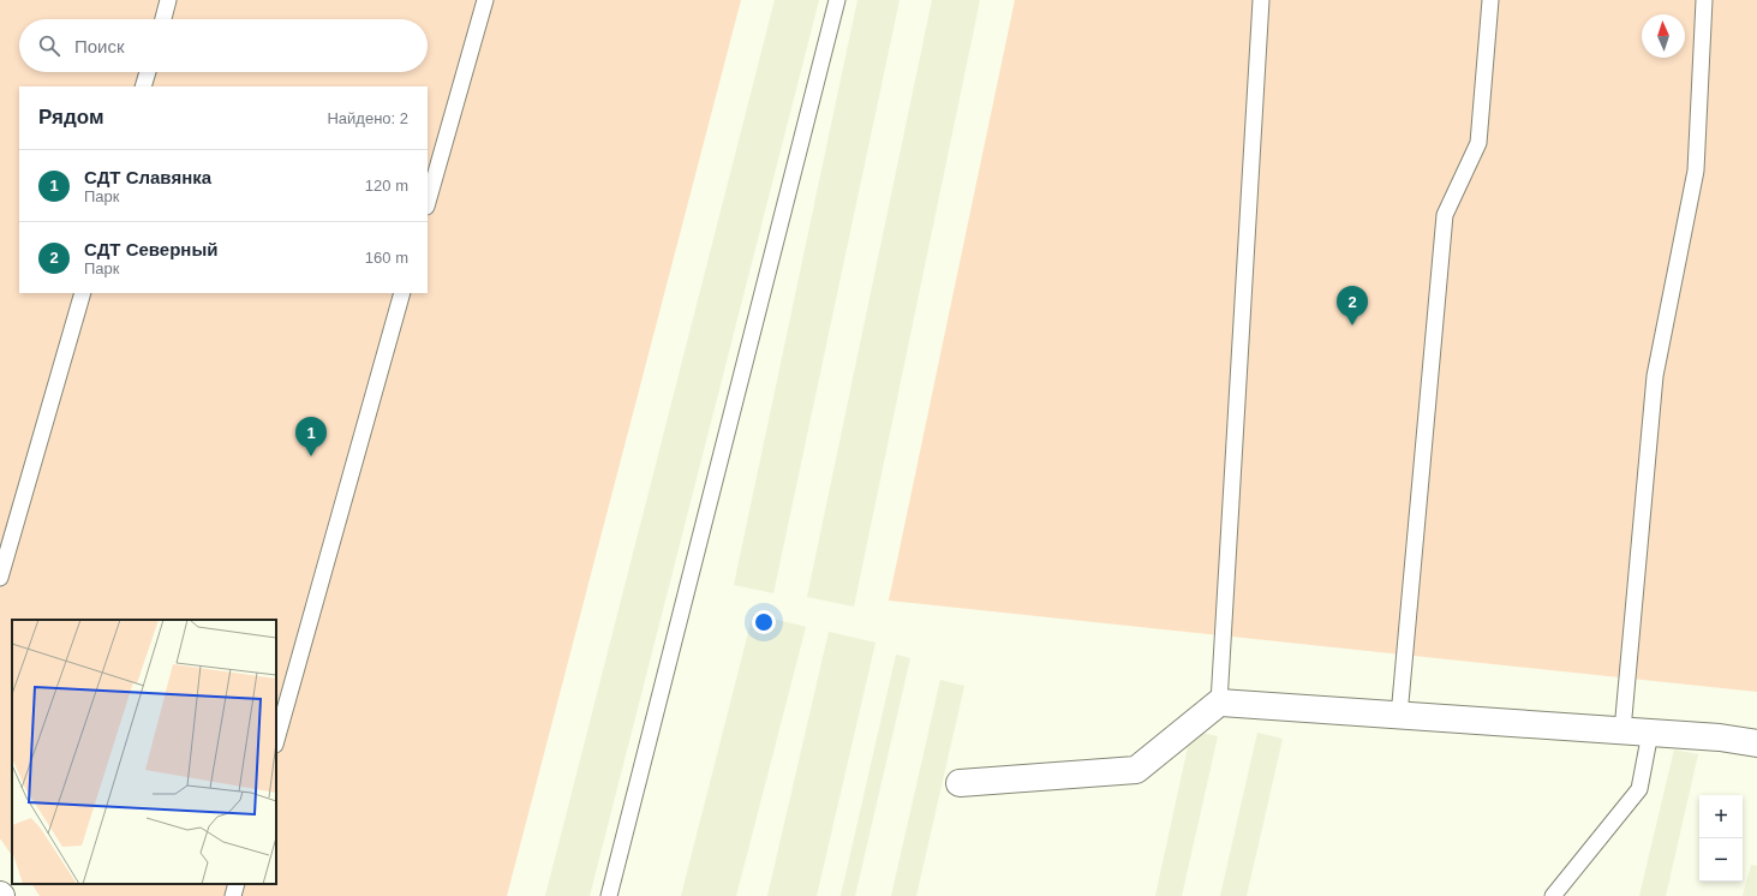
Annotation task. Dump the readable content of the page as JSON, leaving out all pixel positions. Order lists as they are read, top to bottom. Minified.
{"north":"top","page":{"search":"Поиск","heading":["Рядом","Найдено: 2"],"list":[{"mark":"1","name":"СДТ Славянка","note":"Парк","value":"120 m"},{"mark":"2","name":"СДТ Северный","note":"Парк","value":"160 m"}],"pins":["2","1"],"map_buttons":["+","−"]}}
